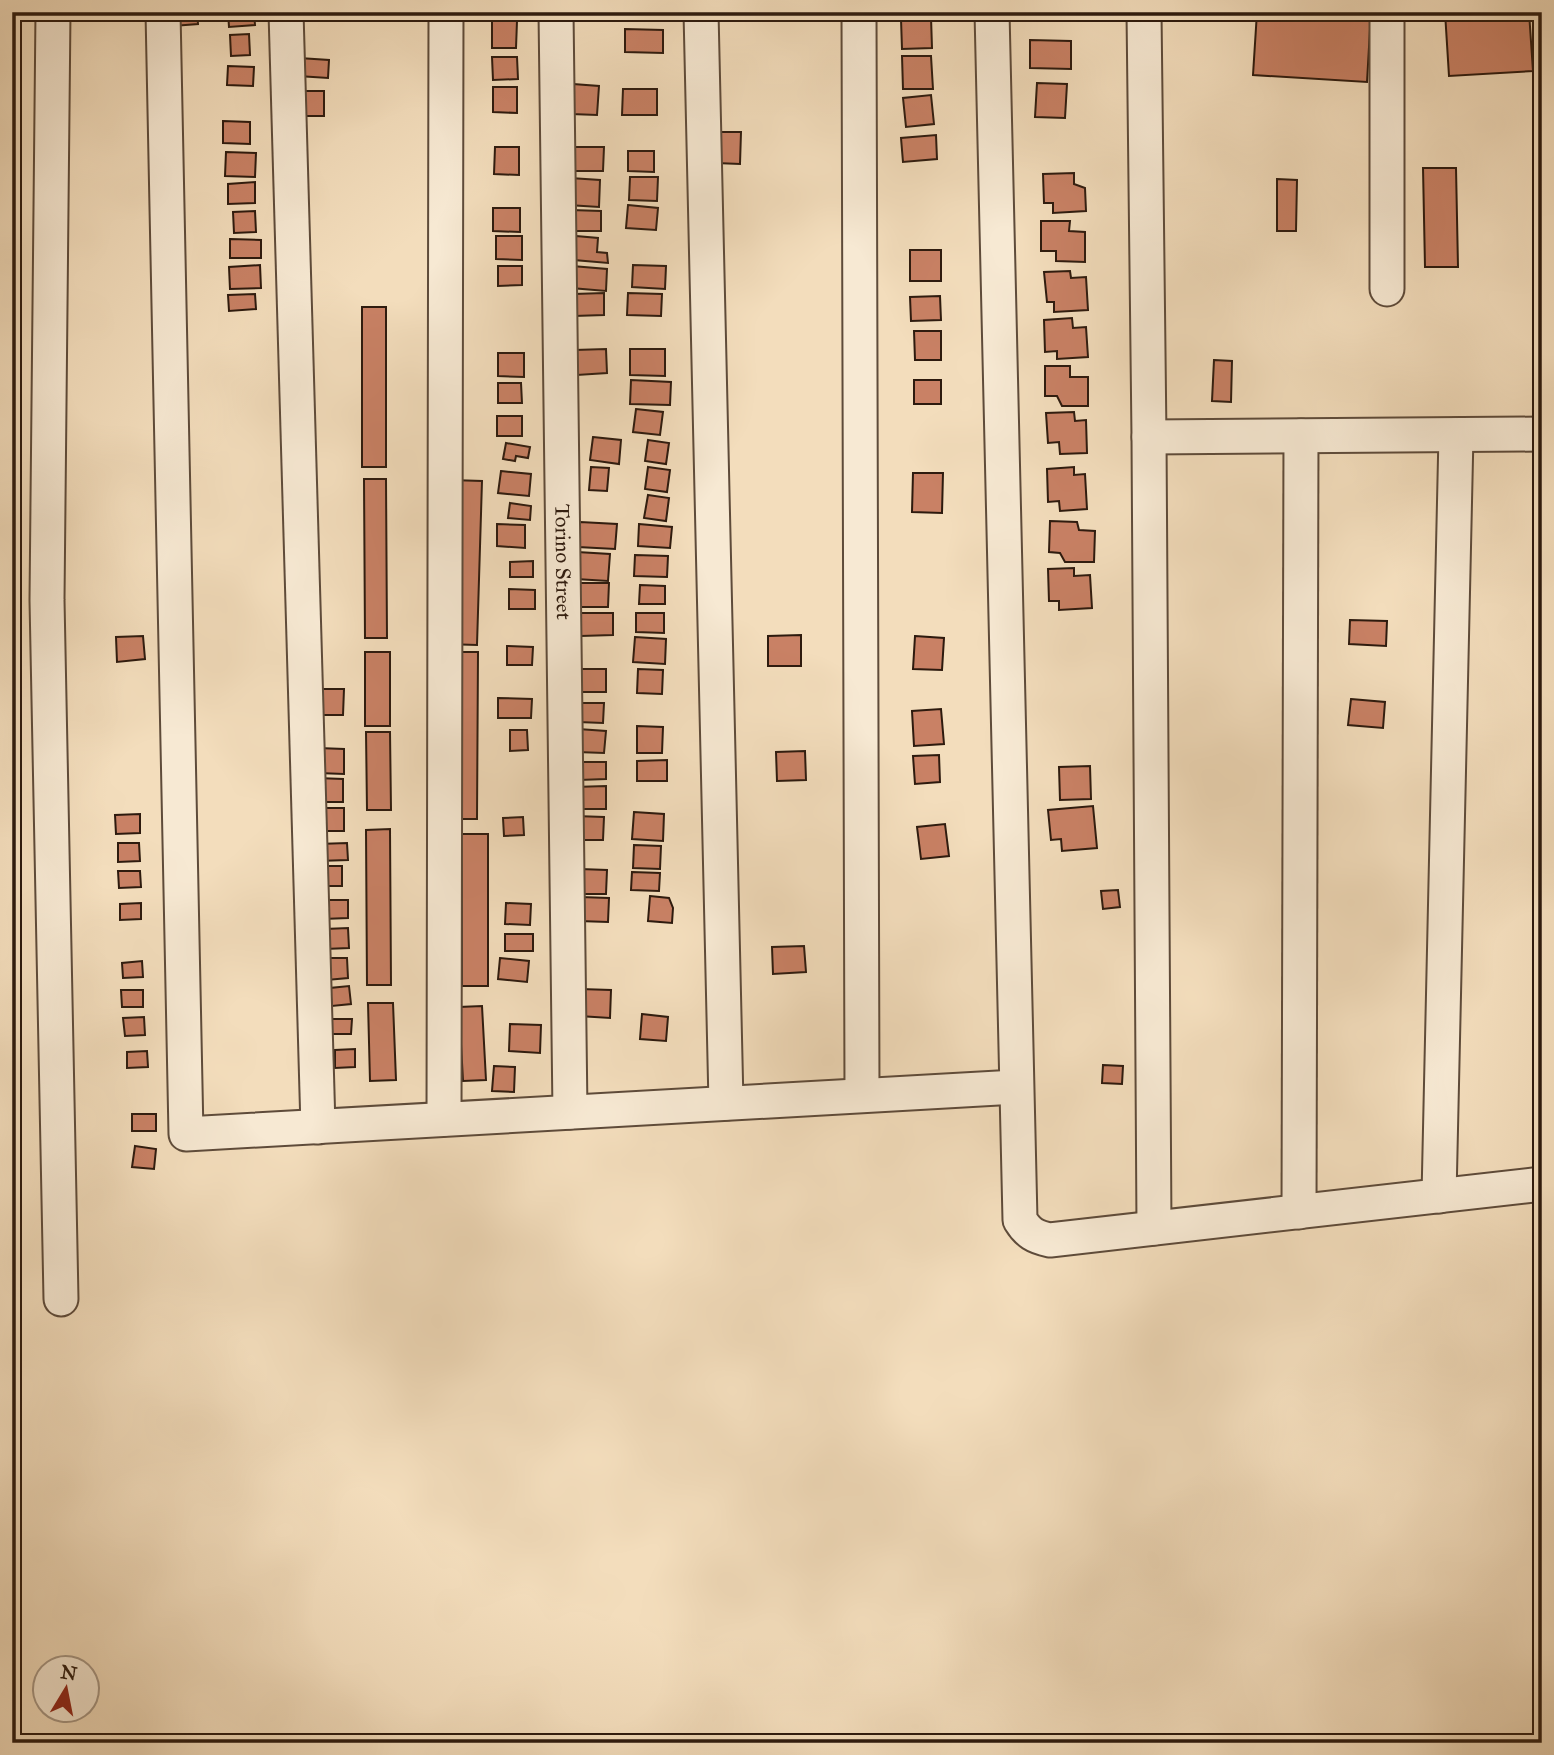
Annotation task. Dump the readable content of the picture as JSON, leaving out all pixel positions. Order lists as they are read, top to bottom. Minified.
{"streets":{"street":["Torino Street"]},"north":"top"}
